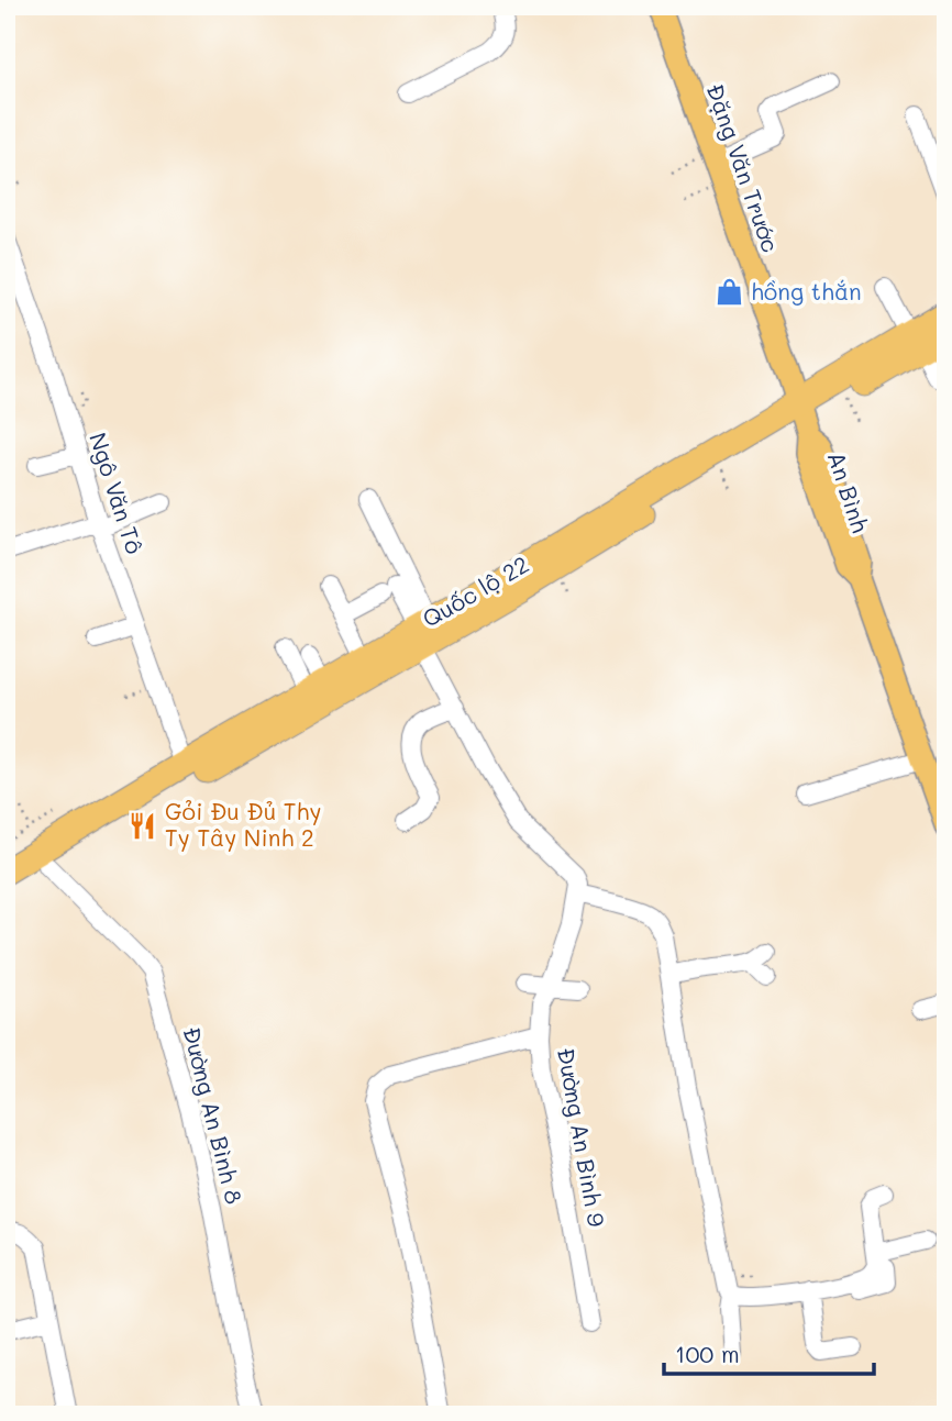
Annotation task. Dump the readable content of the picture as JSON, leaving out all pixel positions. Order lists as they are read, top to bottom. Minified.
{"streets":{"highway":["Quốc lộ 22"],"main road":["Đặng Văn Trước","An Bình"],"street":["Ngô Văn Tô","Đường An Bình 8","Đường An Bình 9"]},"crossings":[["Đặng Văn Trước","An Bình"],["Đặng Văn Trước","Quốc lộ 22"],["An Bình","Quốc lộ 22"],["Ngô Văn Tô","Quốc lộ 22"],["Quốc lộ 22","Đường An Bình 8"]],"places":{"shop":["hồng thắn"],"restaurant":["Gỏi Đu Đủ Thy Ty Tây Ninh 2"]},"scale_bar":"100 m"}
